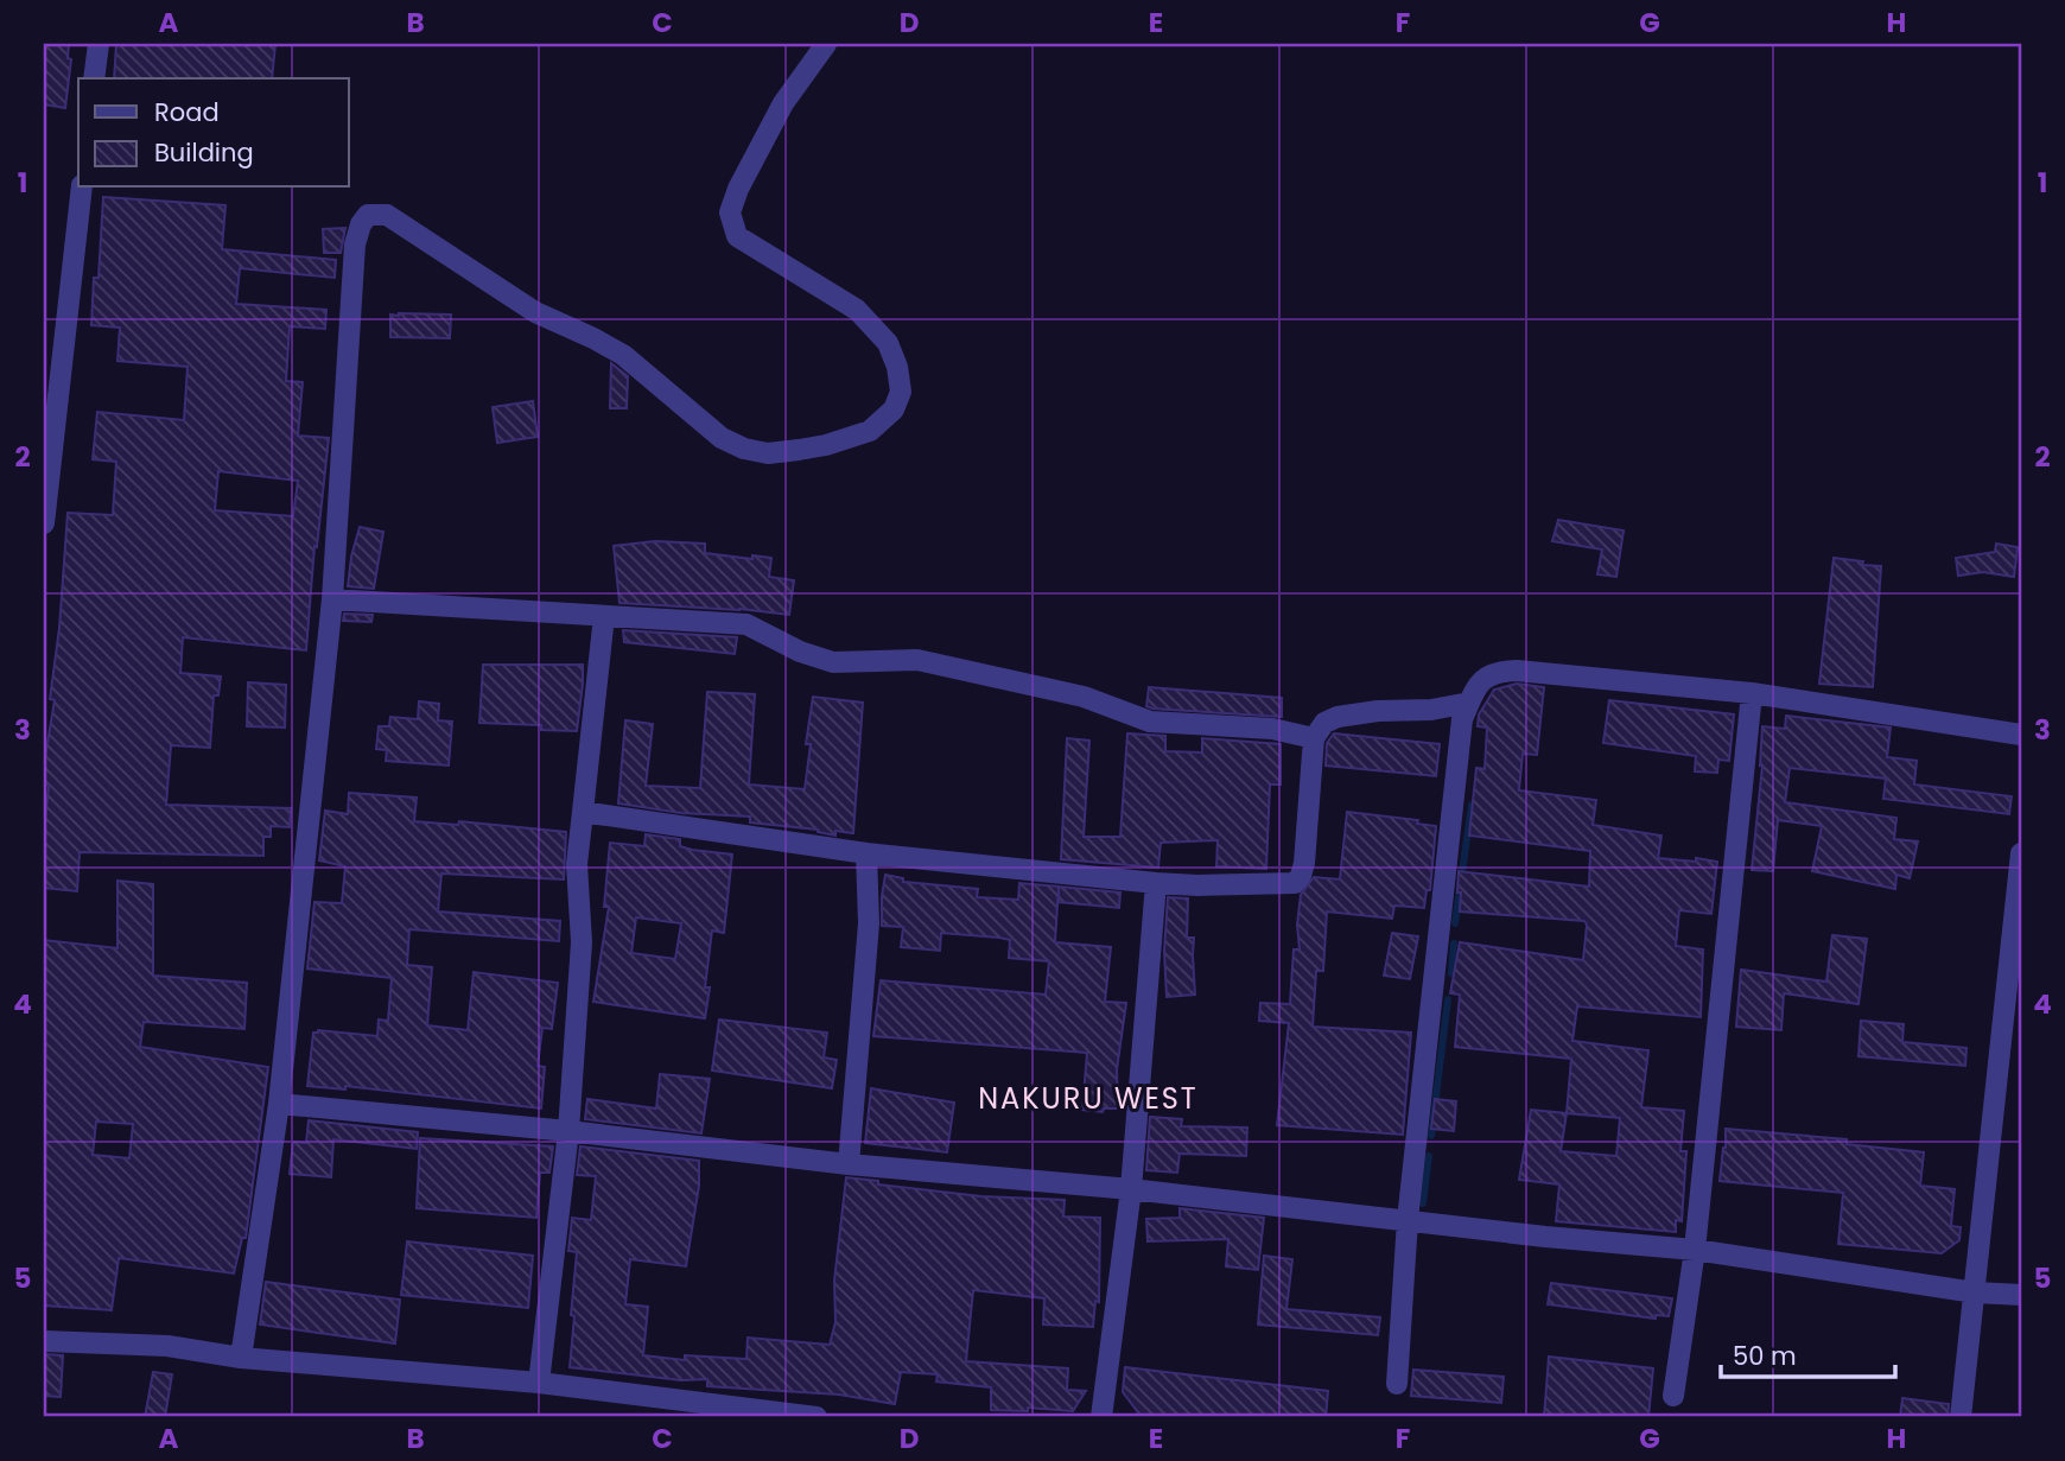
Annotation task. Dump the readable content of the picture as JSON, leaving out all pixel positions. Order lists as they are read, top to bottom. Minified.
{"districts":["NAKURU WEST"],"legend":["Road","Building"],"scale_bar":"50 m","grid":{"columns":["A","B","C","D","E","F","G","H"],"rows":["1","2","3","4","5"]}}
